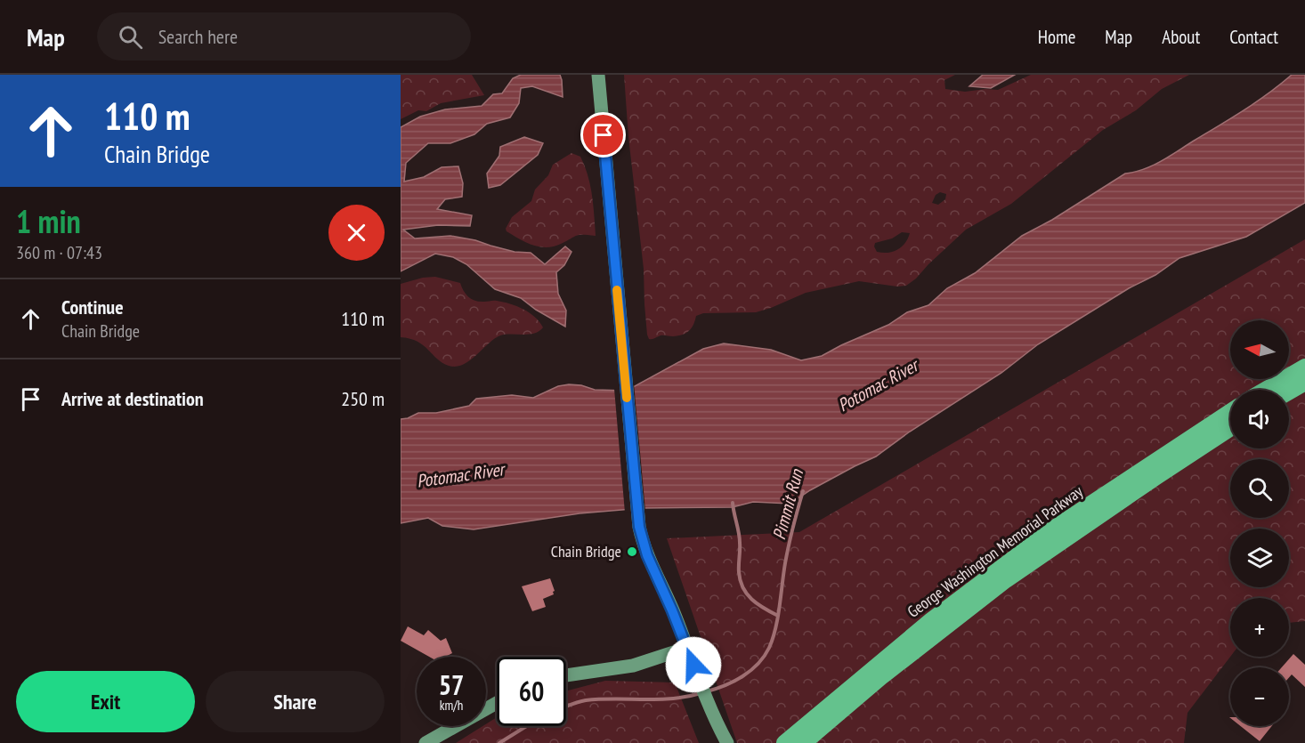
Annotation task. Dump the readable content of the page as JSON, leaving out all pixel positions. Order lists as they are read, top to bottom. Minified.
{"streets":{"highway":["George Washington Memorial Parkway"]},"water":["Potomac River","Pimmit Run"],"places":["Chain Bridge"],"north":"left","page":{"header":"Map","search":"Search here","nav":["Home","Map","About","Contact"],"turn":["110 m","Chain Bridge"],"heading":["1 min","360 m · 07:43"],"list":[{"name":"Continue","note":"Chain Bridge","value":"110 m"},{"name":"Arrive at destination","value":"250 m"}],"map_buttons":["+","−"],"speed":"57 km/h","limit":"60","buttons":["Exit","Share"]}}
